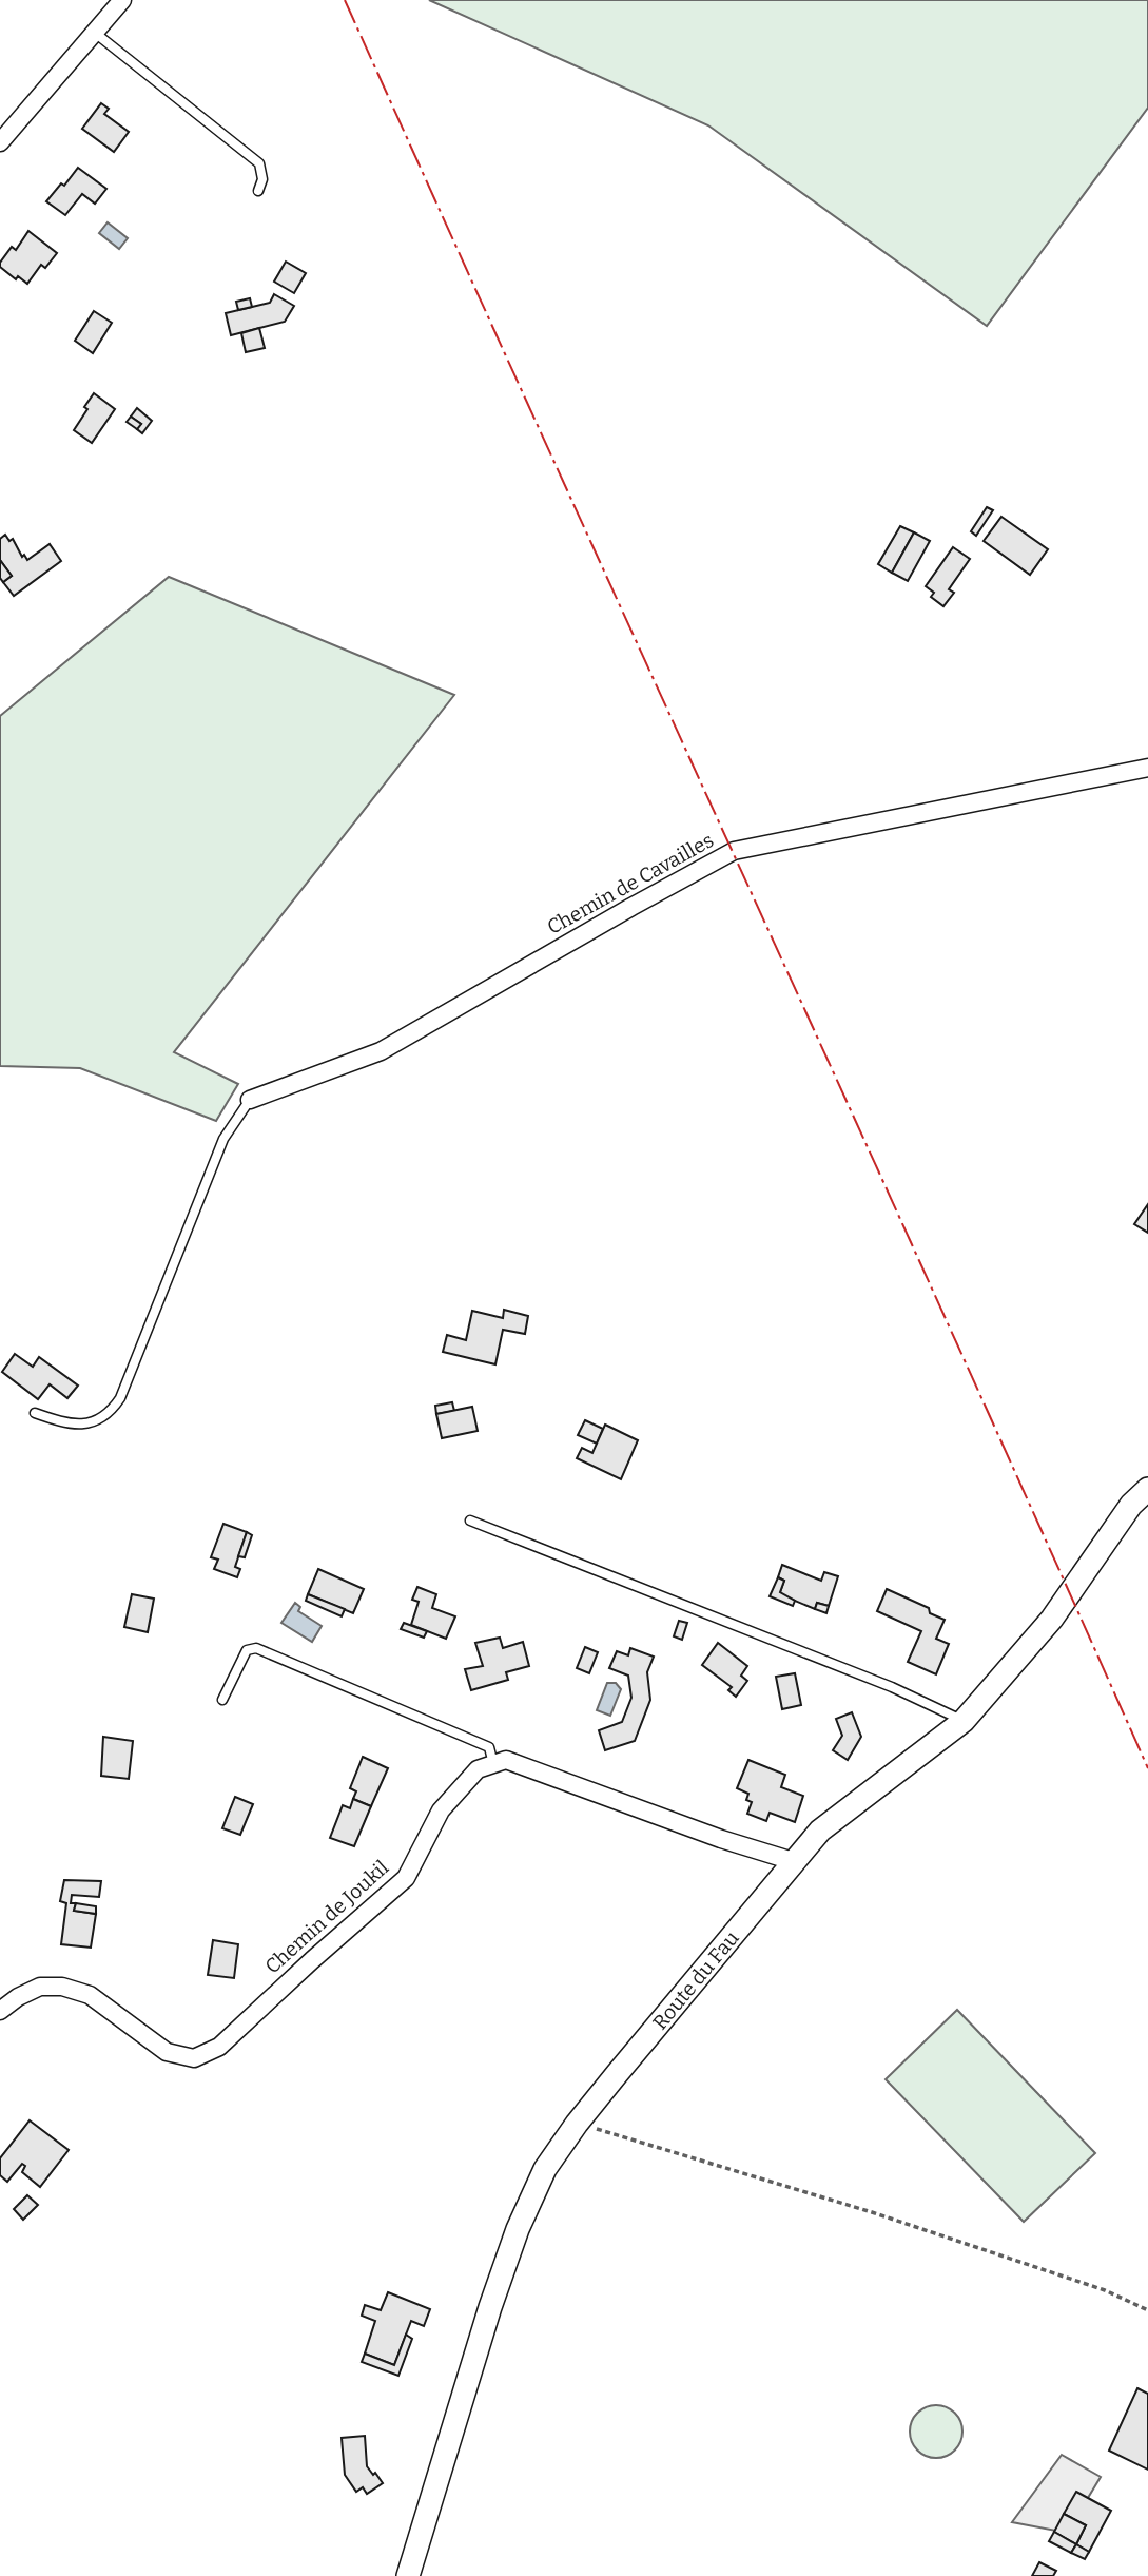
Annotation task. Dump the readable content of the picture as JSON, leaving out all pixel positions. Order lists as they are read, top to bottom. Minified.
{"streets":{"street":["Chemin de Cavailles","Chemin de Joukil","Route du Fau"]}}
